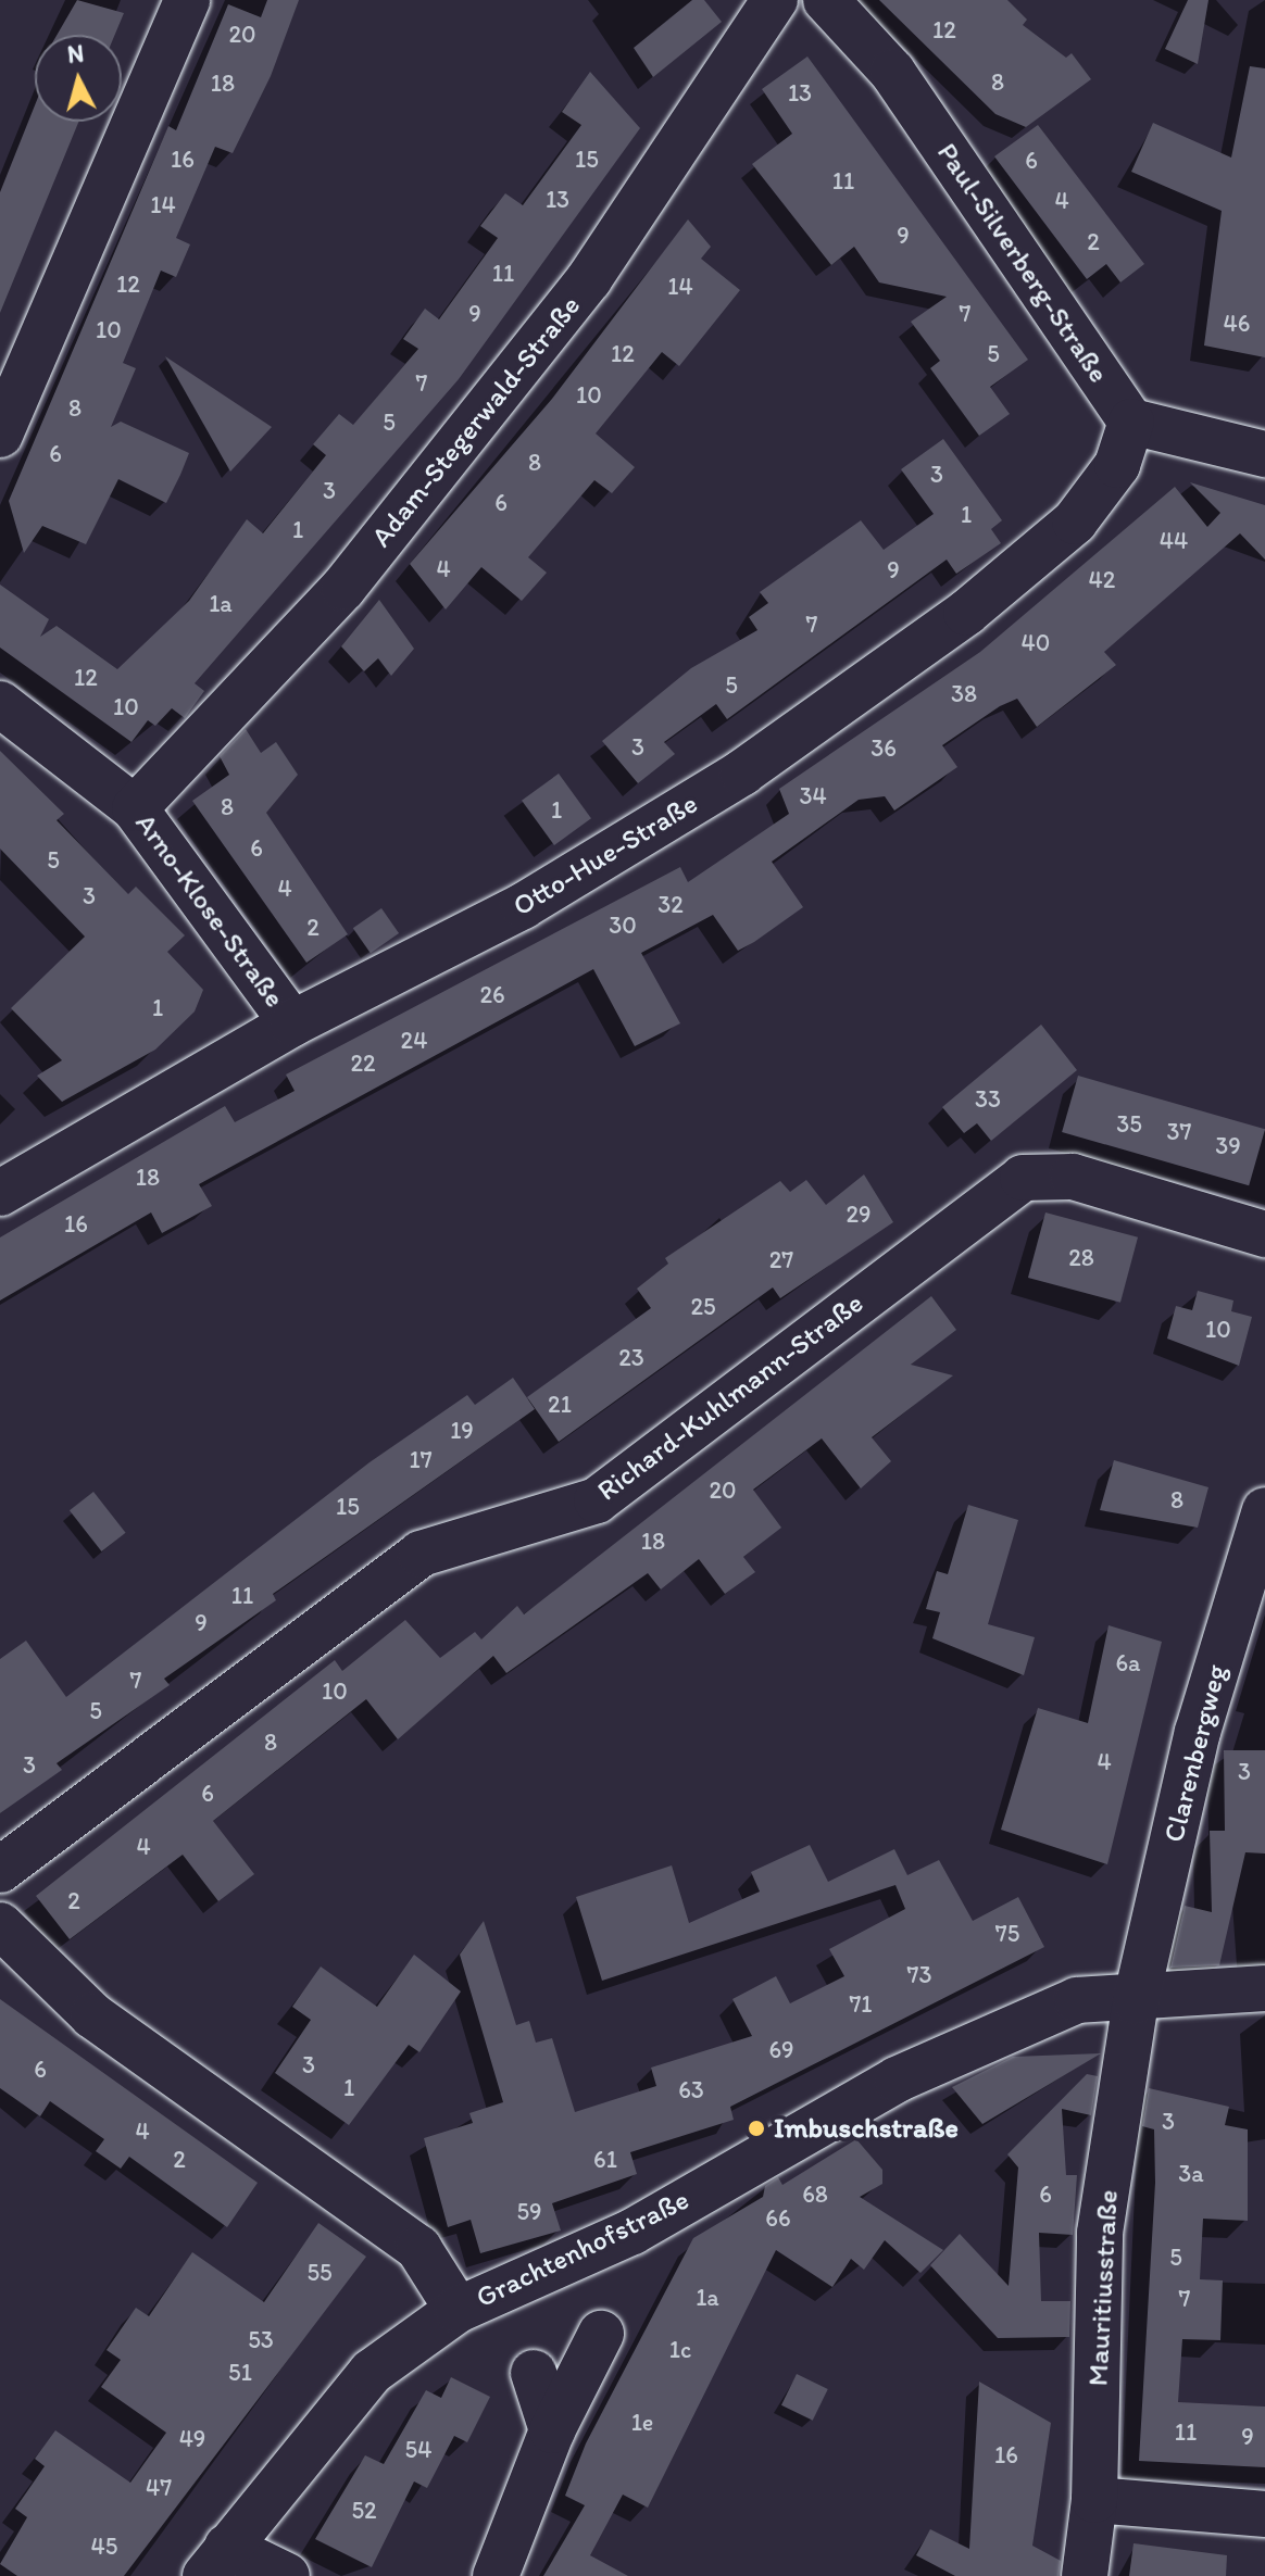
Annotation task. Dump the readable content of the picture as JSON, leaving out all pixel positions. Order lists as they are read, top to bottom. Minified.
{"streets":{"street":["Paul-Silverberg-Straße","Adam-Stegerwald-Straße","Otto-Hue-Straße","Arno-Klose-Straße","Richard-Kuhlmann-Straße","Clarenbergweg","Grachtenhofstraße","Mauritiusstraße"]},"crossings":[["Paul-Silverberg-Straße","Otto-Hue-Straße"],["Adam-Stegerwald-Straße","Arno-Klose-Straße"],["Otto-Hue-Straße","Arno-Klose-Straße"],["Clarenbergweg","Grachtenhofstraße"],["Clarenbergweg","Mauritiusstraße"],["Grachtenhofstraße","Mauritiusstraße"]],"places":["Imbuschstraße"],"house_numbers":["12","20","8","18","13","16","15","6","11","13","4","14","9","2","11","12","14","9","7","46","10","12","5","7","10","8","5","6","8","3","3","6","1","1","44","4","9","42","1a","7","40","12","5","38","10","3","36","34","8","1","6","5","4","3","32","30","2","26","1","24","22","33","35","37","39","18","29","16","28","27","25","10","23","21","19","17","20","8","15","18","11","9","6a","7","10","5","8","4","3","3","6","4","2","75","73","71","69","3","6","1","63","3","4","2","61","3a","68","6","59","66","5","55","1a","7","53","1c","51","1e","11","9","49","54","16","47","52","45"],"north":"top"}
